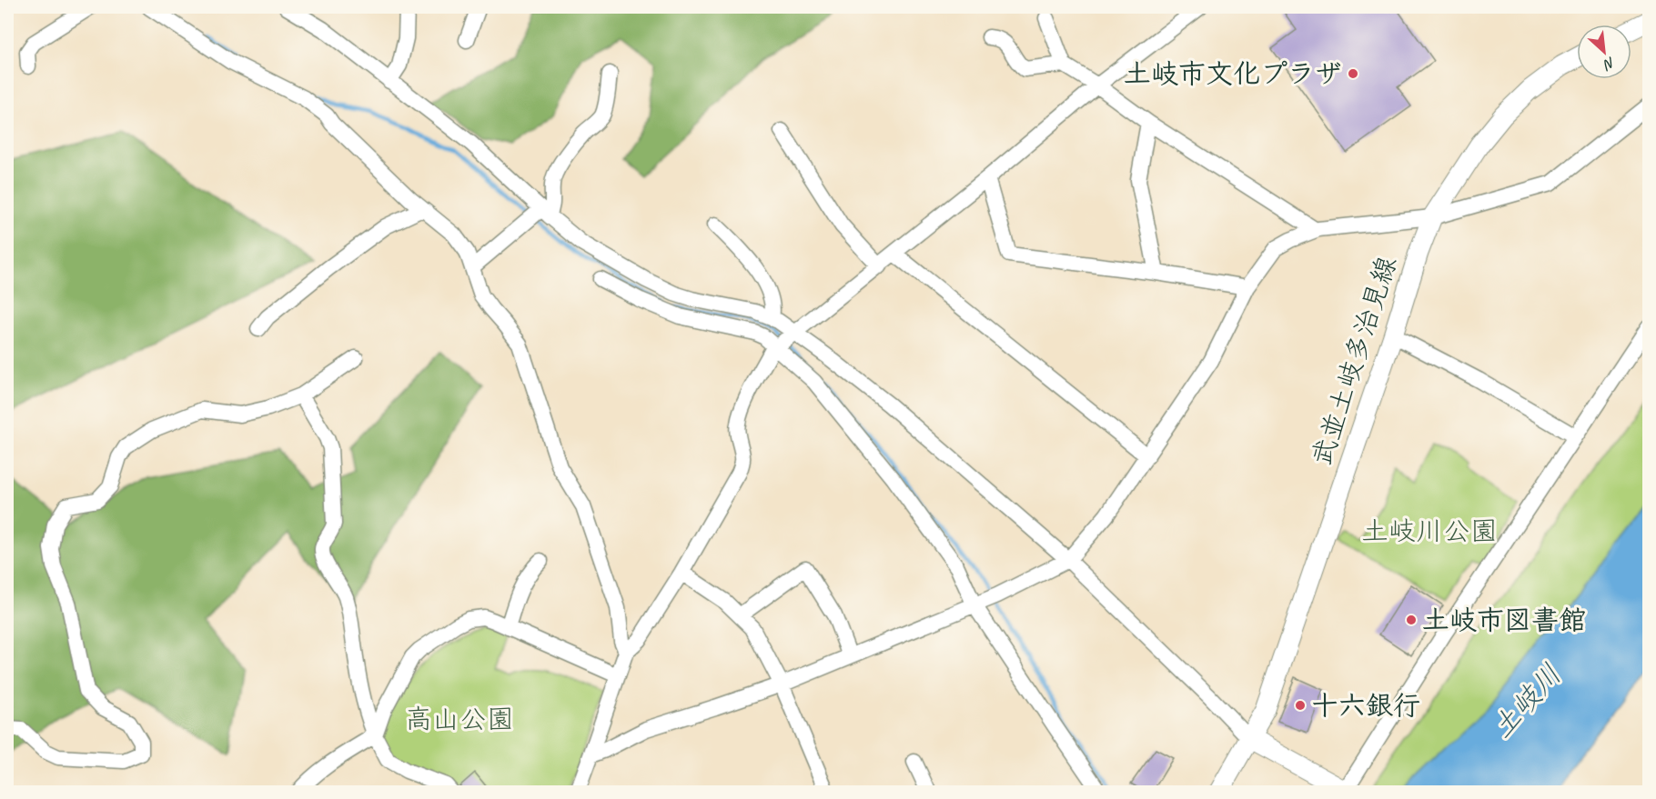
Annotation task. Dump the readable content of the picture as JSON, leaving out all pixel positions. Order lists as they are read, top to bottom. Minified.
{"streets":{"main road":["武並土岐多治見線"]},"water":["土岐川"],"parks":["土岐川公園","高山公園"],"places":["土岐市文化プラザ","土岐市図書館","十六銀行"],"north":"bottom right"}
